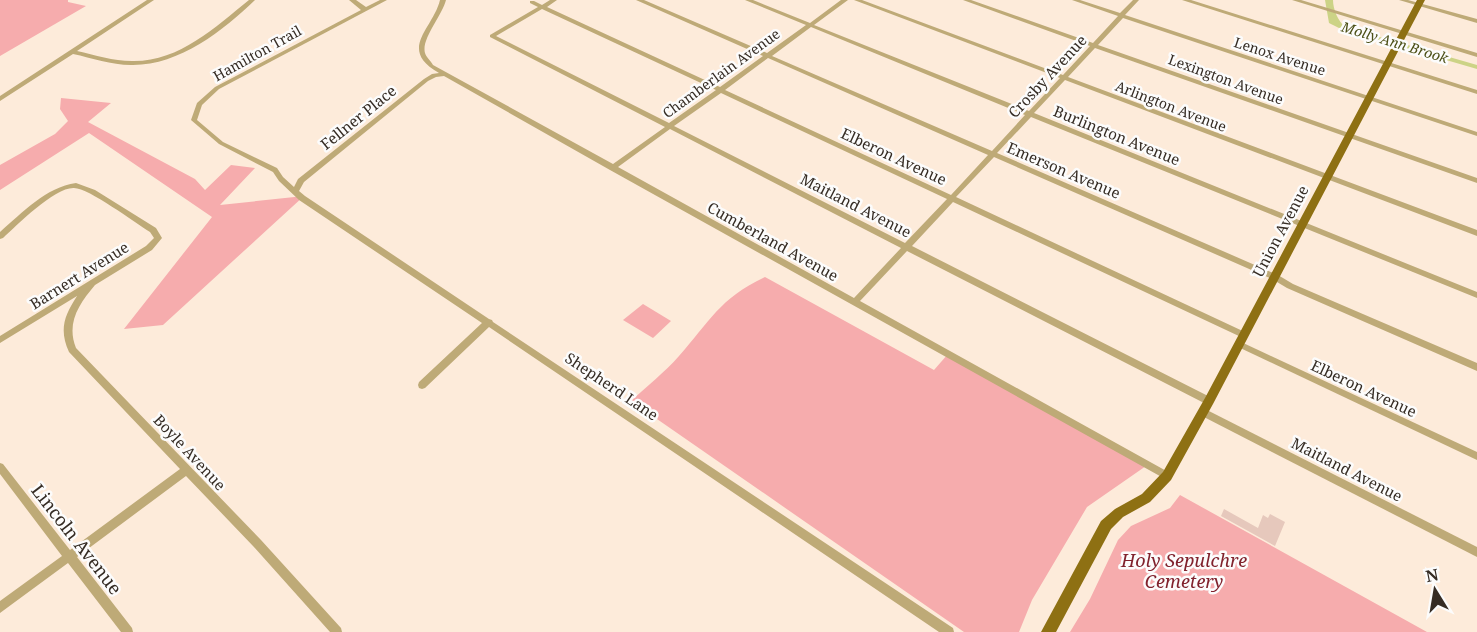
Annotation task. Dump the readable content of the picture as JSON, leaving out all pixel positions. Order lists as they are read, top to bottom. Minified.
{"streets":{"main road":["Union Avenue"],"street":["Hamilton Trail","Lenox Avenue","Chamberlain Avenue","Crosby Avenue","Lexington Avenue","Arlington Avenue","Fellner Place","Burlington Avenue","Elberon Avenue","Emerson Avenue","Maitland Avenue","Cumberland Avenue","Barnert Avenue","Shepherd Lane","Boyle Avenue","Lincoln Avenue"]},"crossings":[["Hamilton Trail","Shepherd Lane"],["Lenox Avenue","Crosby Avenue"],["Lenox Avenue","Union Avenue"],["Chamberlain Avenue","Burlington Avenue"],["Chamberlain Avenue","Elberon Avenue"],["Chamberlain Avenue","Emerson Avenue"],["Chamberlain Avenue","Maitland Avenue"],["Chamberlain Avenue","Cumberland Avenue"],["Crosby Avenue","Lexington Avenue"],["Crosby Avenue","Arlington Avenue"],["Crosby Avenue","Burlington Avenue"],["Crosby Avenue","Elberon Avenue"],["Crosby Avenue","Emerson Avenue"],["Crosby Avenue","Maitland Avenue"],["Crosby Avenue","Cumberland Avenue"],["Lexington Avenue","Union Avenue"],["Arlington Avenue","Union Avenue"],["Fellner Place","Cumberland Avenue"],["Fellner Place","Shepherd Lane"],["Burlington Avenue","Union Avenue"],["Elberon Avenue","Maitland Avenue"],["Elberon Avenue","Union Avenue"],["Emerson Avenue","Union Avenue"],["Maitland Avenue","Union Avenue"],["Union Avenue","Cumberland Avenue"],["Barnert Avenue","Boyle Avenue"]],"water":["Molly Ann Brook"],"parks":["Holy Sepulchre Cemetery"],"north":"top"}
